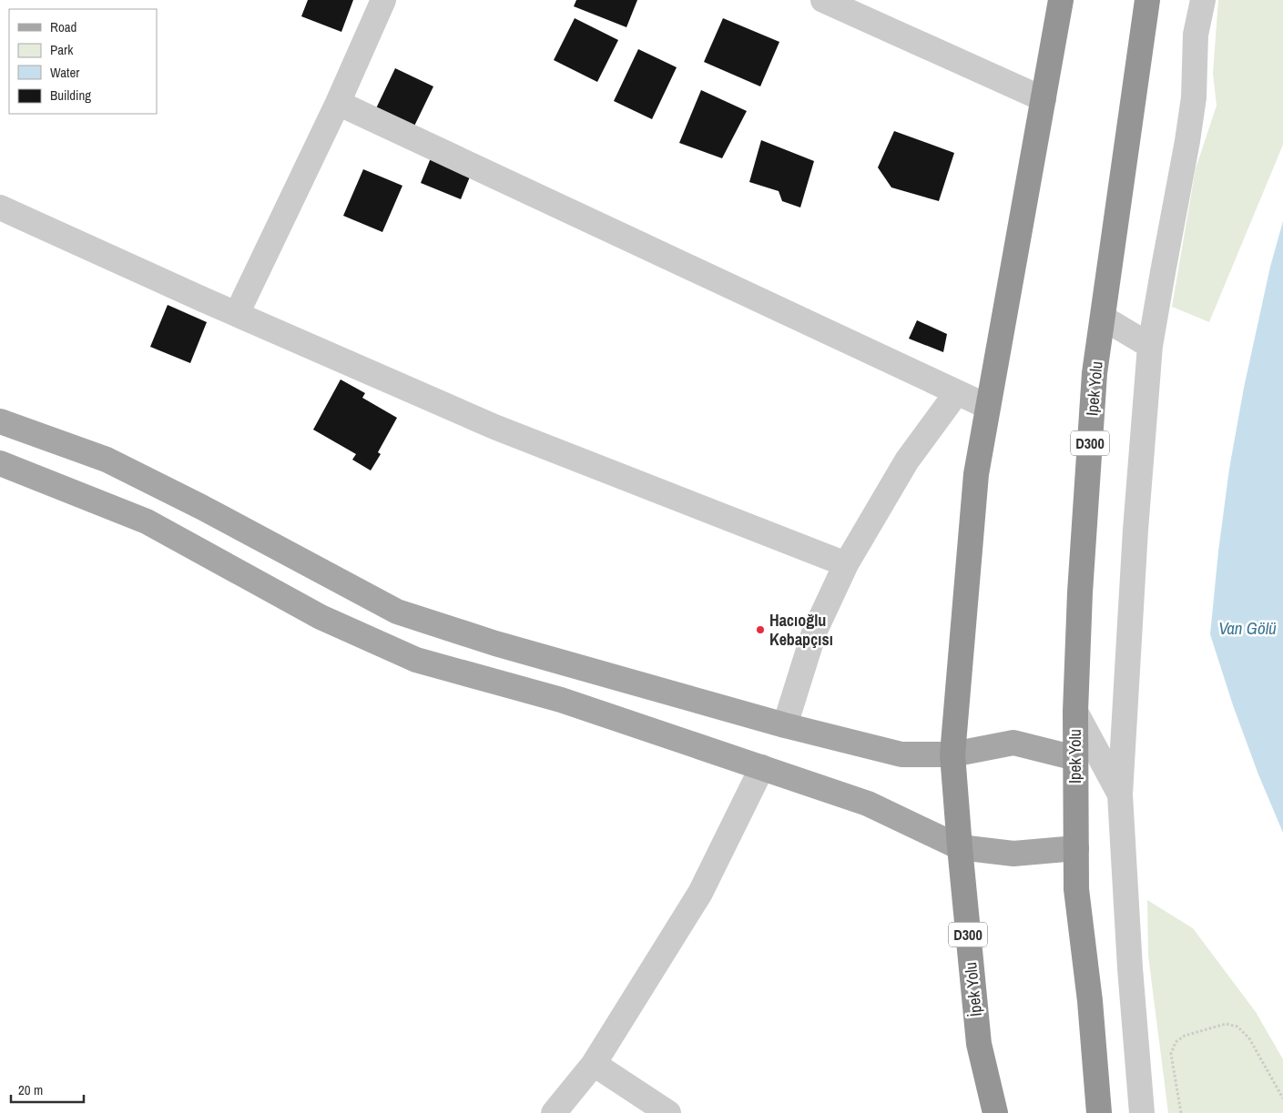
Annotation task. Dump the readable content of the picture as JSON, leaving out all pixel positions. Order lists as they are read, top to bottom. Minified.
{"streets":{"highway":["Ipek Yolu","D300","İpek Yolu"]},"crossings":[["D300","İpek Yolu"]],"water":["Van Gölü"],"places":["Hacıoğlu Kebapçısı"],"legend":["Road","Park","Water","Building"],"scale_bar":"20 m"}
